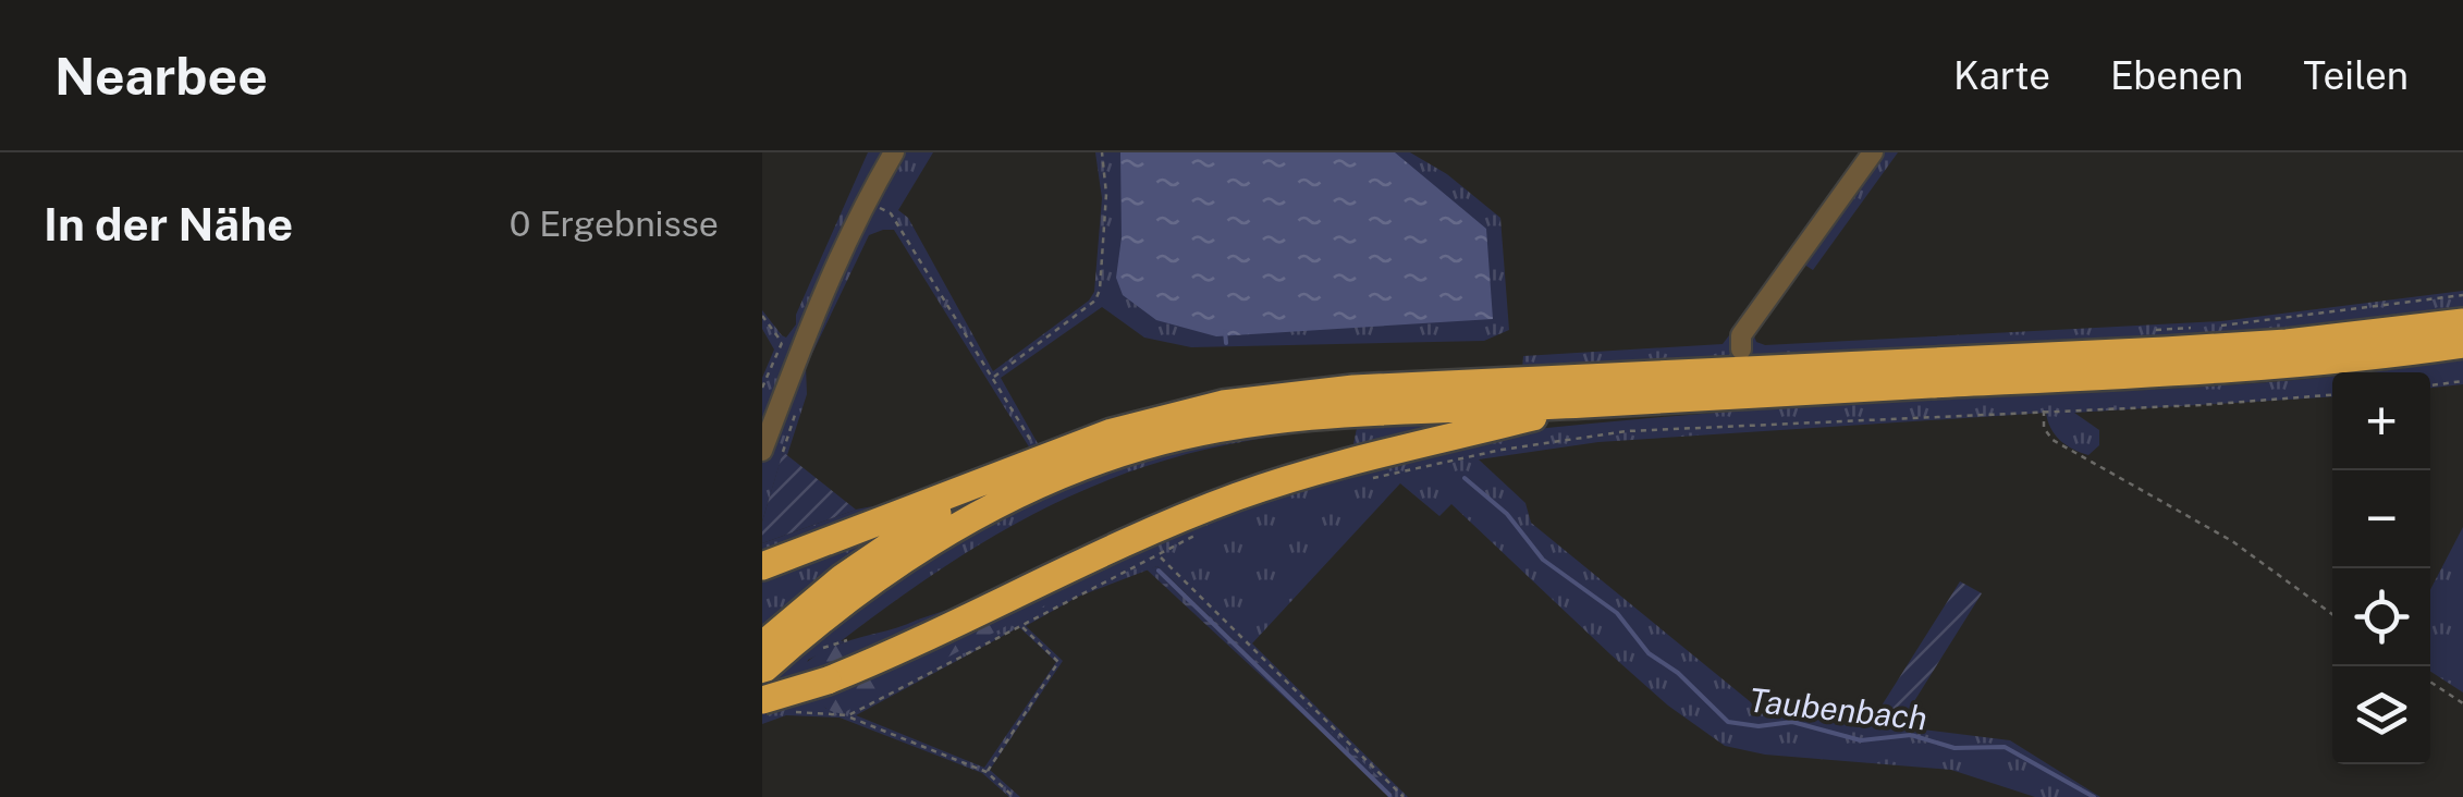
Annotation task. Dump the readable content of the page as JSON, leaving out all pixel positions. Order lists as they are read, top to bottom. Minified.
{"water":["Taubenbach"],"page":{"header":"Nearbee","nav":["Karte","Ebenen","Teilen"],"heading":["In der Nähe","0 Ergebnisse"],"map_buttons":["+","−"]}}
